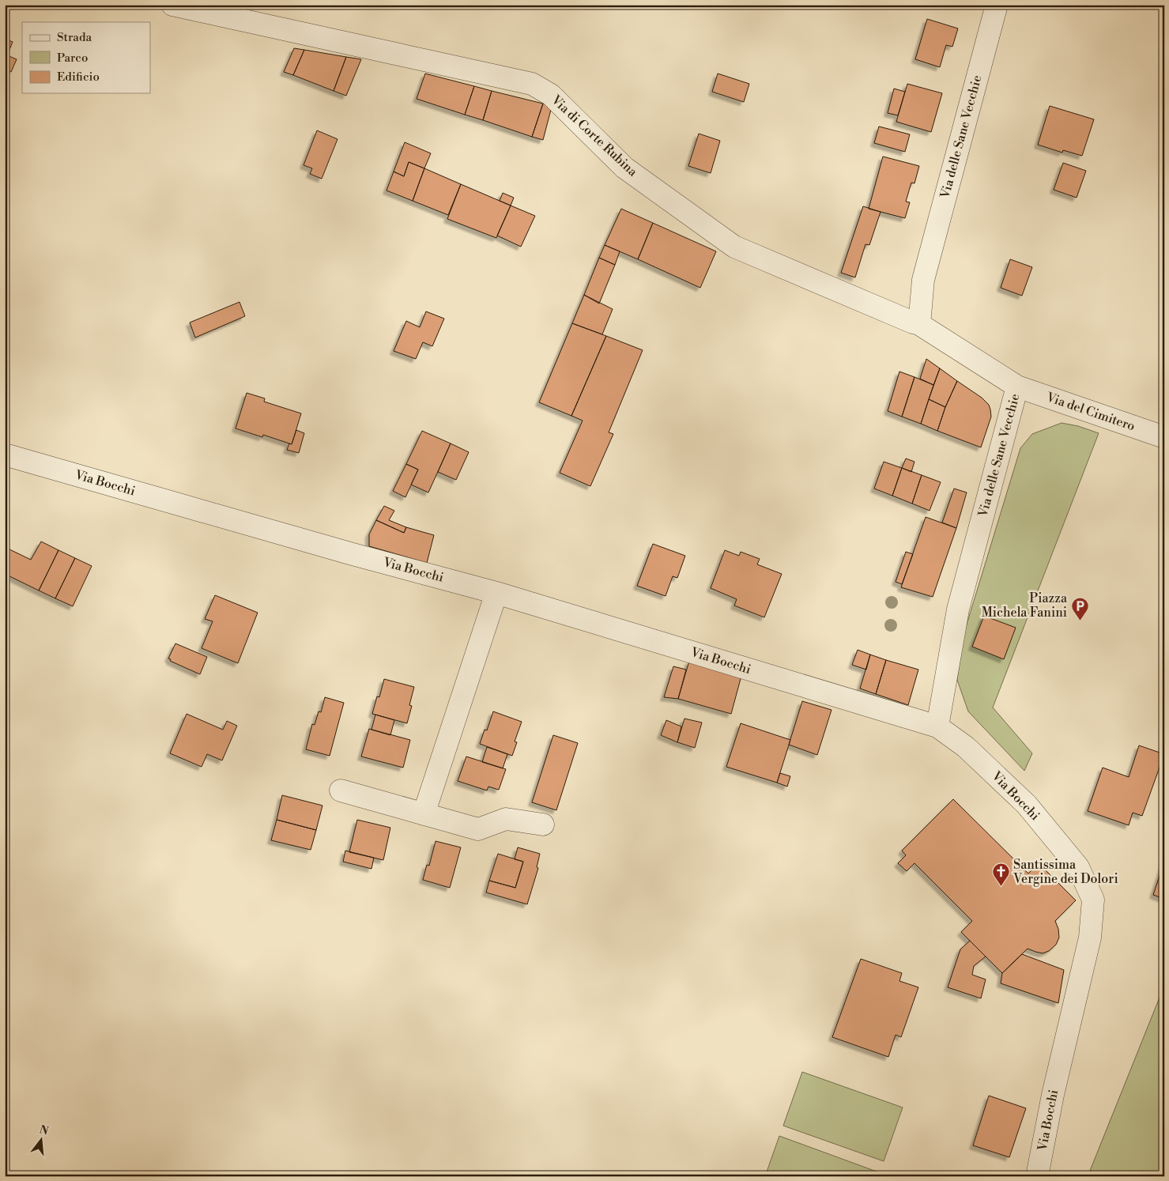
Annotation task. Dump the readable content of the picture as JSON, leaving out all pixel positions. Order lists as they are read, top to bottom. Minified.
{"streets":{"street":["Via di Corte Rubina","Via delle Sane Vecchie","Via del Cimitero","Via Bocchi"]},"crossings":[["Via di Corte Rubina","Via delle Sane Vecchie"],["Via delle Sane Vecchie","Via del Cimitero"],["Via delle Sane Vecchie","Via Bocchi"]],"places":{"parking":["Piazza Michela Fanini"],"church":["Santissima Vergine dei Dolori"]},"legend":["Strada","Parco","Edificio"],"north":"top"}
